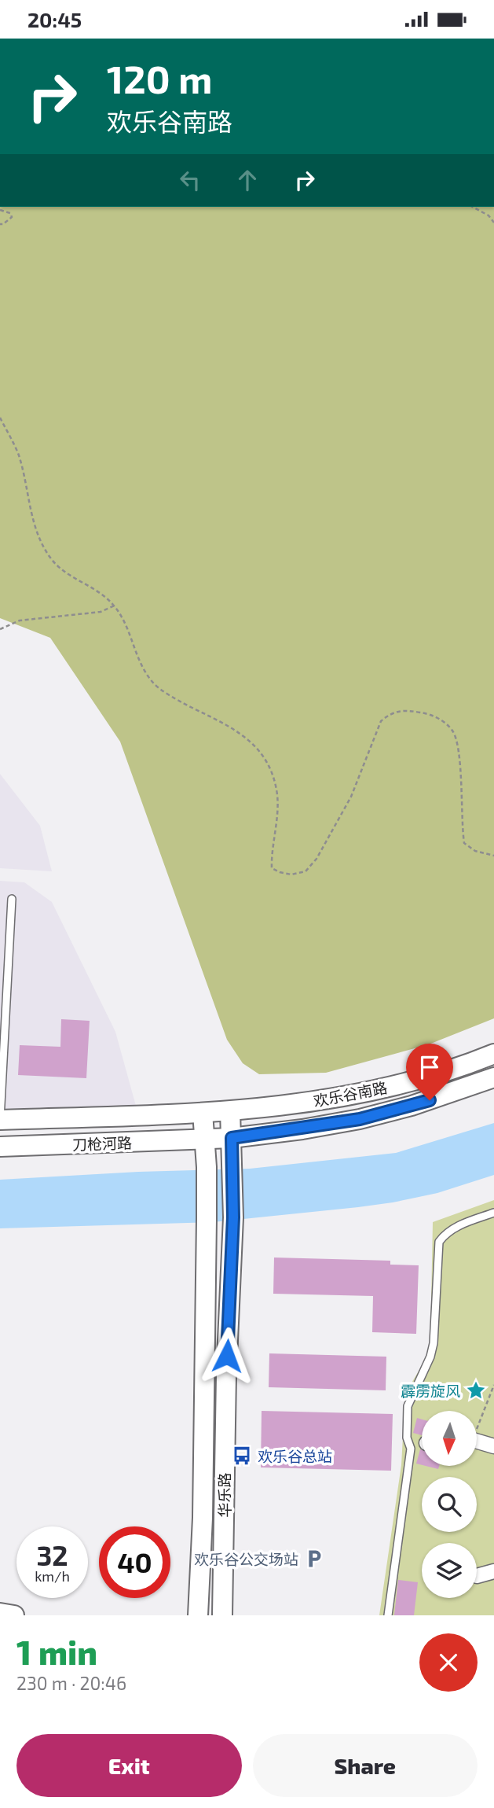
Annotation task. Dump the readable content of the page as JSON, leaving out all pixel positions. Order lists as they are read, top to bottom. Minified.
{"streets":{"street":["欢乐谷南路","刀枪河路","华乐路"]},"crossings":[["欢乐谷南路","刀枪河路"],["欢乐谷南路","华乐路"],["刀枪河路","华乐路"]],"places":{"place":["霹雳旋风"],"bus stop":["欢乐谷总站"],"parking":["欢乐谷公交场站"]},"north":"bottom","page":{"status":"20:45","turn":["120 m","欢乐谷南路"],"speed":"32 km/h","limit":"40","heading":["1 min","230 m · 20:46"],"buttons":["Exit","Share"]}}
